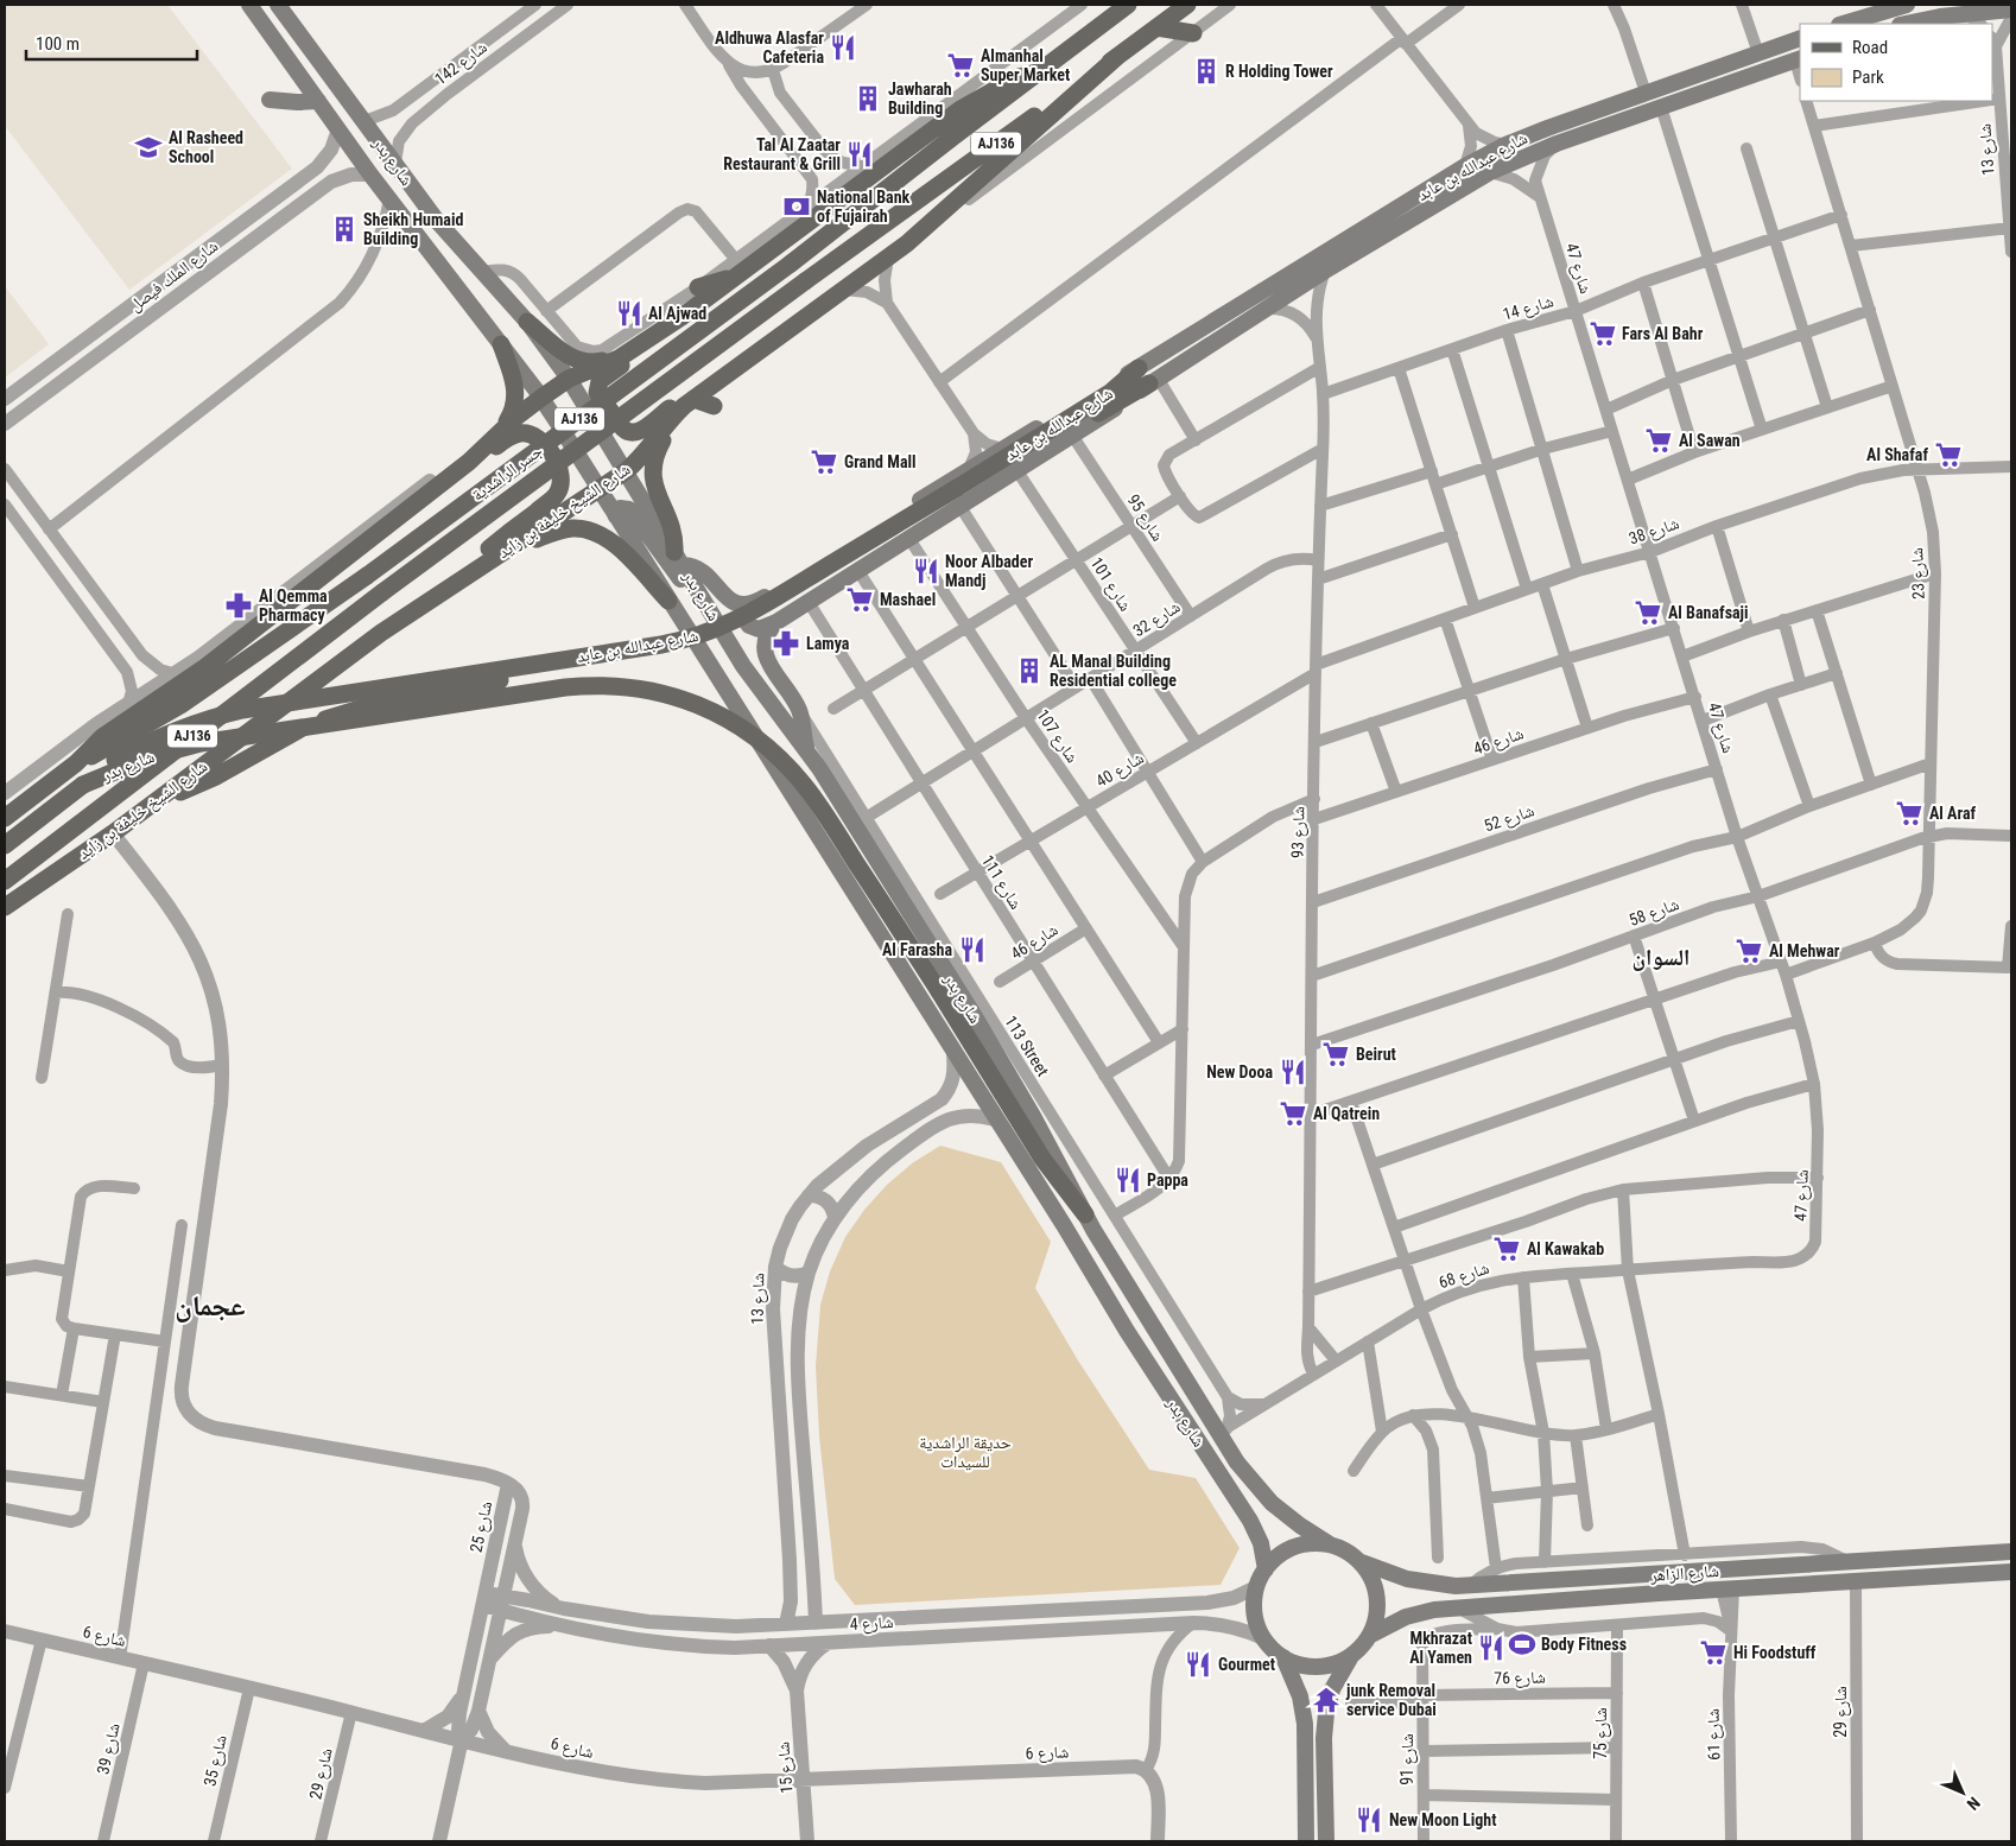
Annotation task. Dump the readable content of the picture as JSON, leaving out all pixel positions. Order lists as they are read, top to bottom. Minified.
{"streets":{"main road":["AJ136","شارع بدر","شارع عبدالله بن عابد","جسر الراشدية","شارع الشيخ خليفة بن زايد","شارع الزاهر"],"street":["شارع 142","شارع 13","شارع 47","شارع الملك فيصل","شارع 14","شارع 95","شارع 38","شارع 23","شارع 101","شارع 32","شارع 107","شارع 46","شارع 40","شارع 52","شارع 93","شارع 111","شارع 58","113 Street","شارع 68","شارع 25","شارع 4","شارع 6","شارع 76","شارع 29","شارع 75","شارع 61","شارع 39","شارع 91","شارع 35","شارع 15"]},"crossings":[["شارع 142","شارع بدر"],["AJ136","جسر الراشدية"],["شارع 13","شارع بدر"],["شارع 13","شارع 4"],["شارع بدر","شارع عبدالله بن عابد"],["شارع بدر","شارع الملك فيصل"],["شارع بدر","شارع الشيخ خليفة بن زايد"],["شارع بدر","شارع 68"],["شارع بدر","شارع الزاهر"],["شارع بدر","شارع 4"],["شارع عبدالله بن عابد","شارع 47"],["شارع عبدالله بن عابد","شارع الشيخ خليفة بن زايد"],["شارع عبدالله بن عابد","شارع 95"],["شارع عبدالله بن عابد","شارع 101"],["شارع عبدالله بن عابد","شارع 107"],["شارع عبدالله بن عابد","شارع 93"],["شارع عبدالله بن عابد","شارع 111"],["شارع 47","شارع 14"],["شارع 47","شارع 38"],["شارع 47","شارع 23"],["شارع 47","شارع 46"],["شارع 47","شارع 52"],["شارع 47","شارع 58"],["شارع 47","شارع 68"],["شارع 14","شارع 23"],["شارع 14","شارع 93"],["جسر الراشدية","شارع الشيخ خليفة بن زايد"],["شارع 95","شارع 32"],["شارع 38","شارع 23"],["شارع 38","شارع 40"],["شارع 38","شارع 93"],["شارع 23","شارع 58"],["شارع 101","شارع 32"],["شارع 101","شارع 40"],["شارع 32","شارع 107"],["شارع 32","شارع 93"],["شارع 32","شارع 111"],["شارع 32","113 Street"],["شارع 107","شارع 40"],["شارع 46","شارع 93"],["شارع 46","شارع 111"],["شارع 40","شارع 93"],["شارع 40","شارع 111"],["شارع 52","شارع 93"],["شارع 93","شارع 58"],["شارع 93","شارع 68"],["شارع 25","شارع 4"],["شارع 25","شارع 6"],["شارع الزاهر","شارع 4"],["شارع الزاهر","شارع 29"],["شارع الزاهر","شارع 61"],["شارع 4","شارع 15"],["شارع 6","شارع 29"],["شارع 6","شارع 39"],["شارع 6","شارع 35"],["شارع 6","شارع 15"],["شارع 76","شارع 75"],["شارع 76","شارع 91"]],"districts":["السوان","عجمان"],"parks":["حديقة الراشدية للسيدات"],"places":{"restaurant":["Aldhuwa Alasfar Cafeteria","Tal Al Zaatar Restaurant & Grill","Al Ajwad","Noor Albader Mandj","Al Farasha","New Dooa","Pappa","Mkhrazat Al Yamen","Gourmet","New Moon Light"],"supermarket":["Almanhal Super Market","Fars Al Bahr","Al Sawan","Al Shafaf","Grand Mall","Mashael","Al Banafsaji","Al Araf","Al Mehwar","Beirut","Al Qatrein","Al Kawakab","Hi Foodstuff"],"building":["R Holding Tower","Jawharah Building","Sheikh Humaid Building","AL Manal Building Residential college"],"school or university":["Al Rasheed School"],"bank":["National Bank of Fujairah"],"pharmacy":["Al Qemma Pharmacy","Lamya"],"sports":["Body Fitness"],"temple":["junk Removal service Dubai"]},"legend":["Road","Park"],"scale_bar":"100 m","north":"bottom right"}
